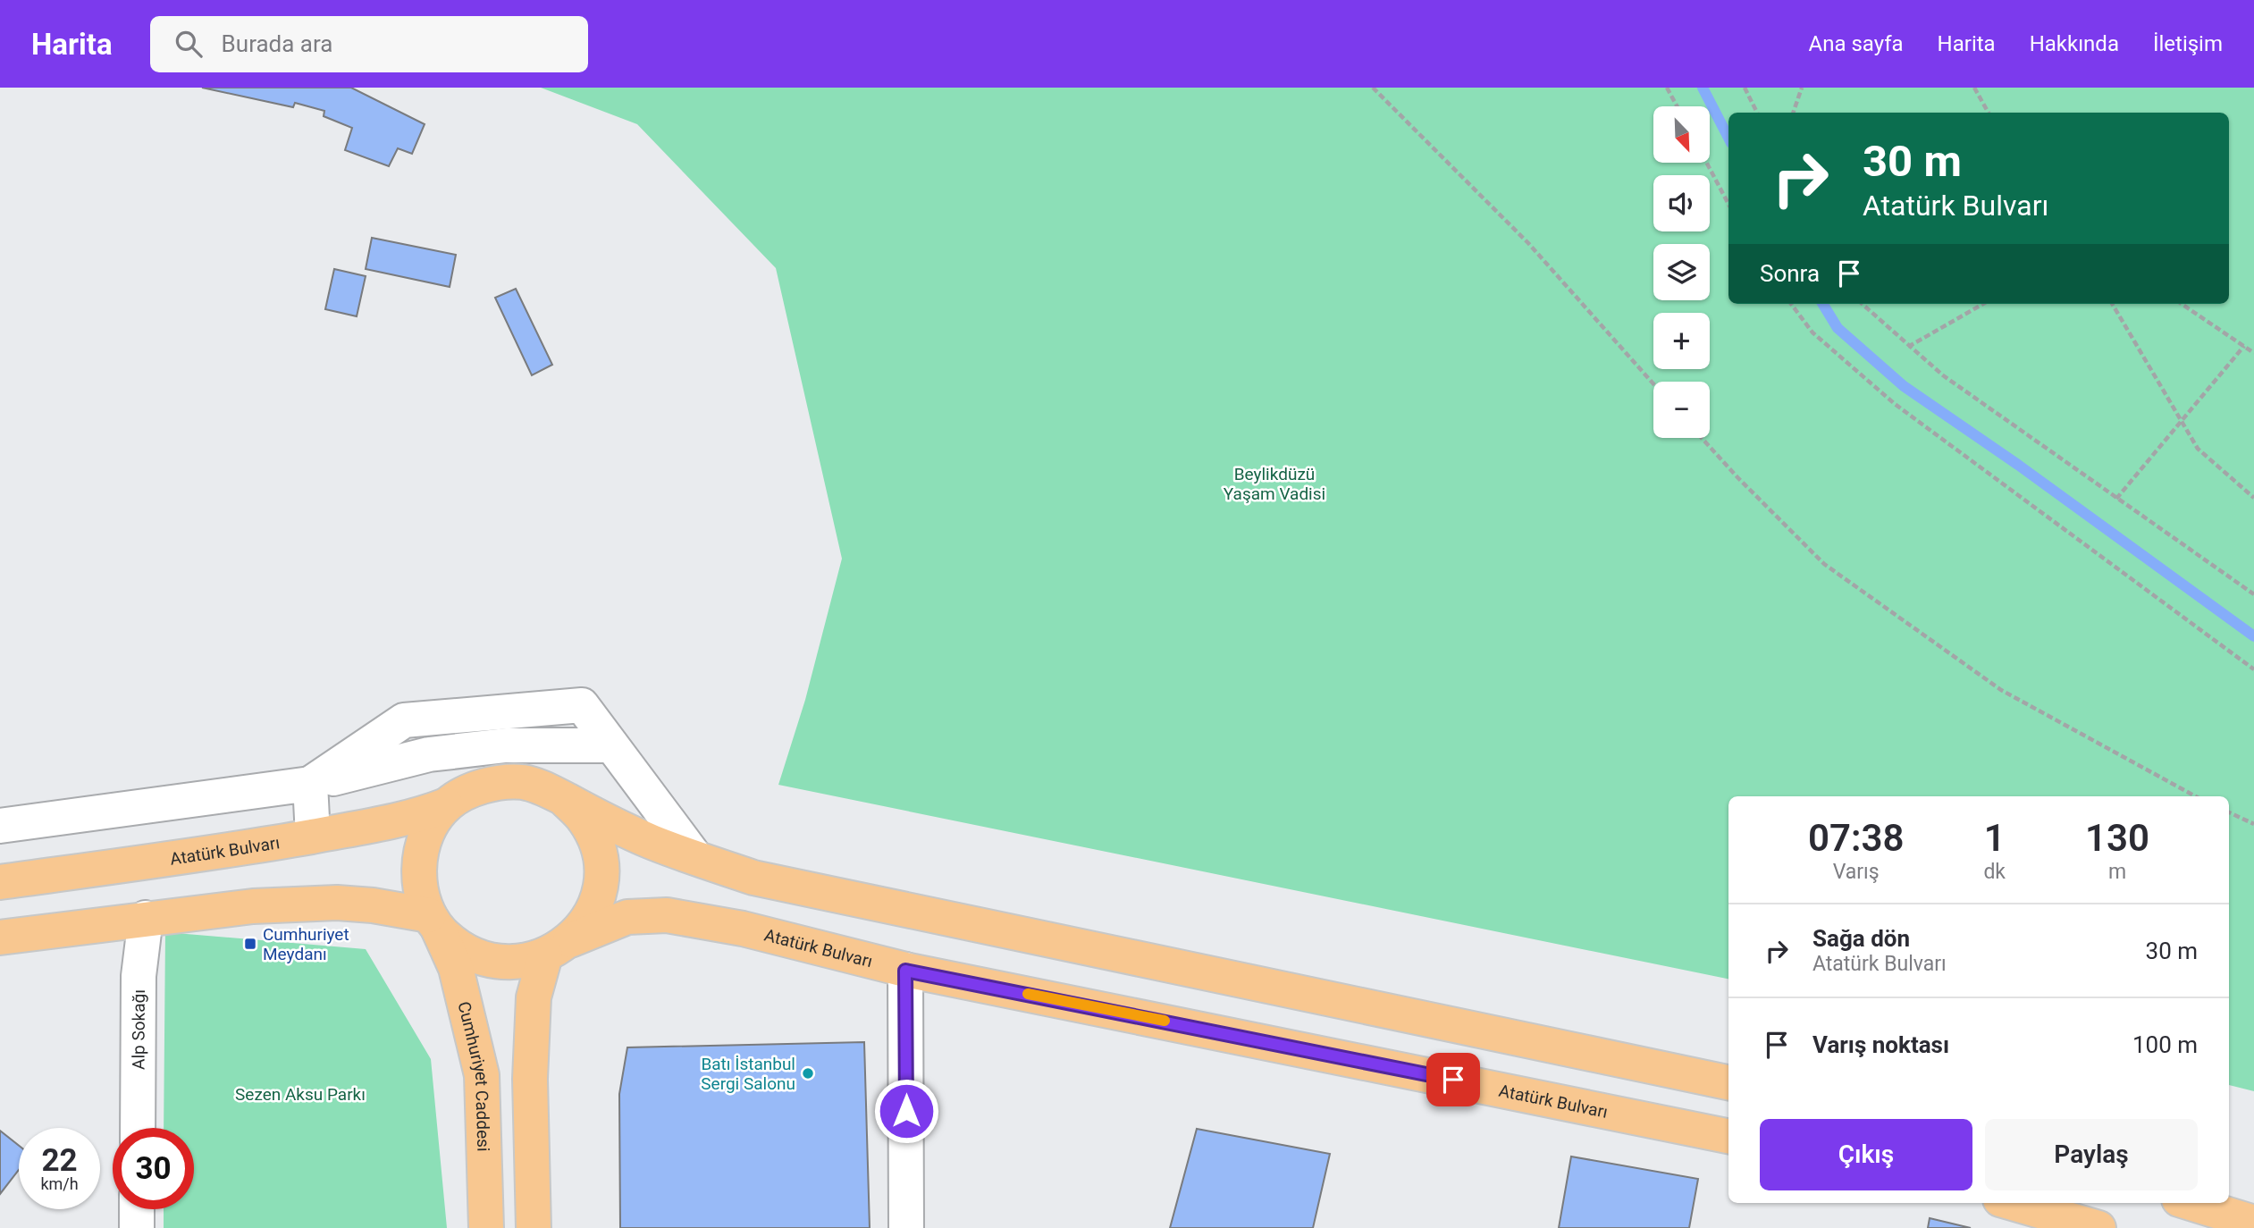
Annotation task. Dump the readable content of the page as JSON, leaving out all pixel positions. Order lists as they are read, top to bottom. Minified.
{"streets":{"main road":["Atatürk Bulvarı","Cumhuriyet Caddesi"],"street":["Alp Sokağı"]},"crossings":[["Atatürk Bulvarı","Cumhuriyet Caddesi"]],"parks":["Beylikdüzü Yaşam Vadisi","Sezen Aksu Parkı"],"places":{"transit":["Cumhuriyet Meydanı"],"other":["Batı İstanbul Sergi Salonu"]},"north":"bottom right","page":{"header":"Harita","search":"Burada ara","nav":["Ana sayfa","Harita","Hakkında","İletişim"],"map_buttons":["+","−"],"turn":["30 m","Atatürk Bulvarı"],"then":"Sonra","eta":["07:38","Varış","1","dk","130","m"],"list":[{"name":"Sağa dön","note":"Atatürk Bulvarı","value":"30 m"},{"name":"Varış noktası","value":"100 m"}],"buttons":["Çıkış","Paylaş"],"speed":"22 km/h","limit":"30"}}
